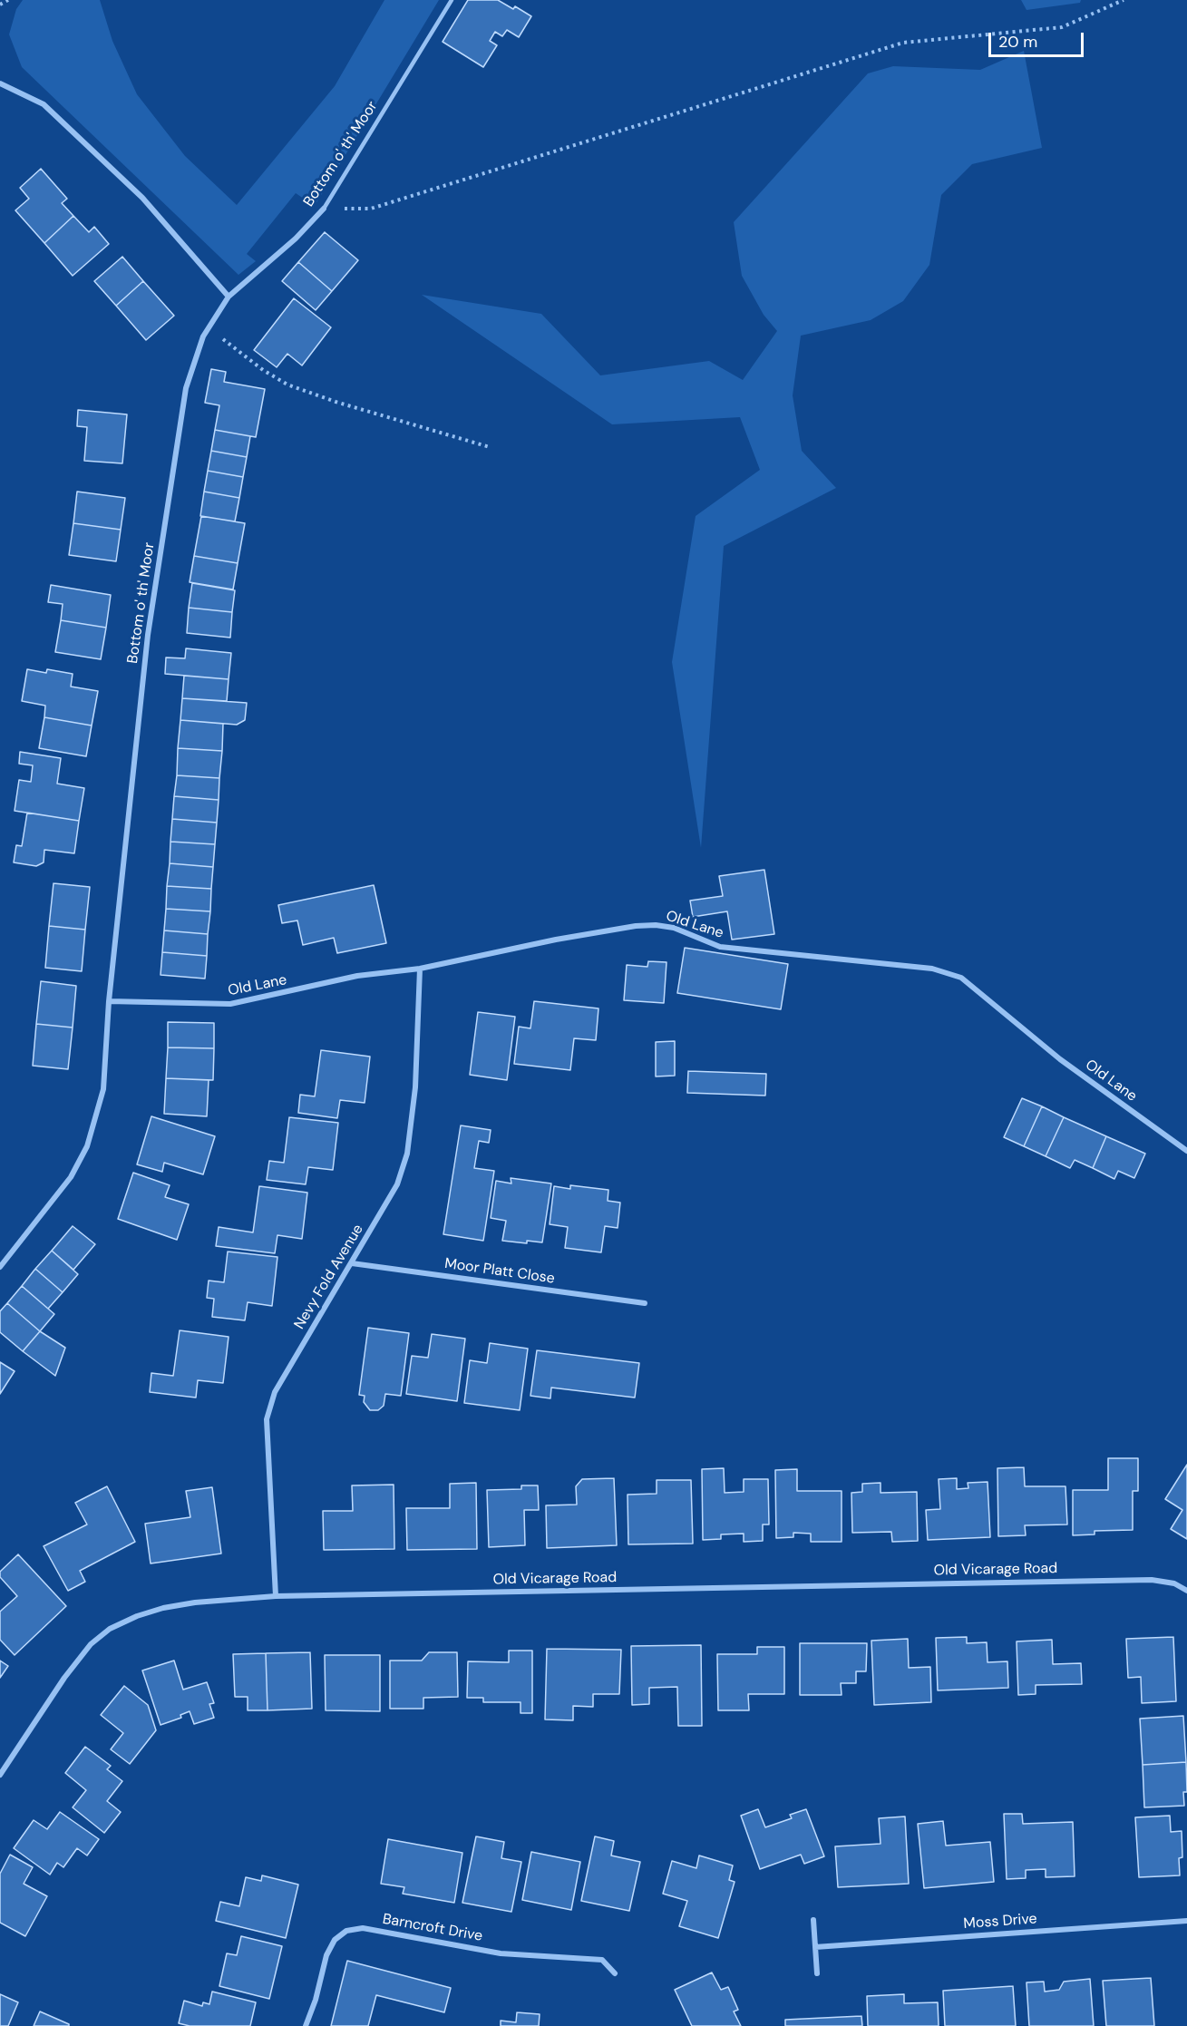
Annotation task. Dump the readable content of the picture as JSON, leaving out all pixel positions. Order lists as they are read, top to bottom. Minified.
{"streets":{"street":["Bottom o' th' Moor","Old Lane","Moor Platt Close","Nevy Fold Avenue","Old Vicarage Road","Moss Drive","Barncroft Drive"]},"crossings":[["Bottom o' th' Moor","Old Lane"],["Old Lane","Nevy Fold Avenue"],["Moor Platt Close","Nevy Fold Avenue"],["Nevy Fold Avenue","Old Vicarage Road"]],"scale_bar":"20 m"}
